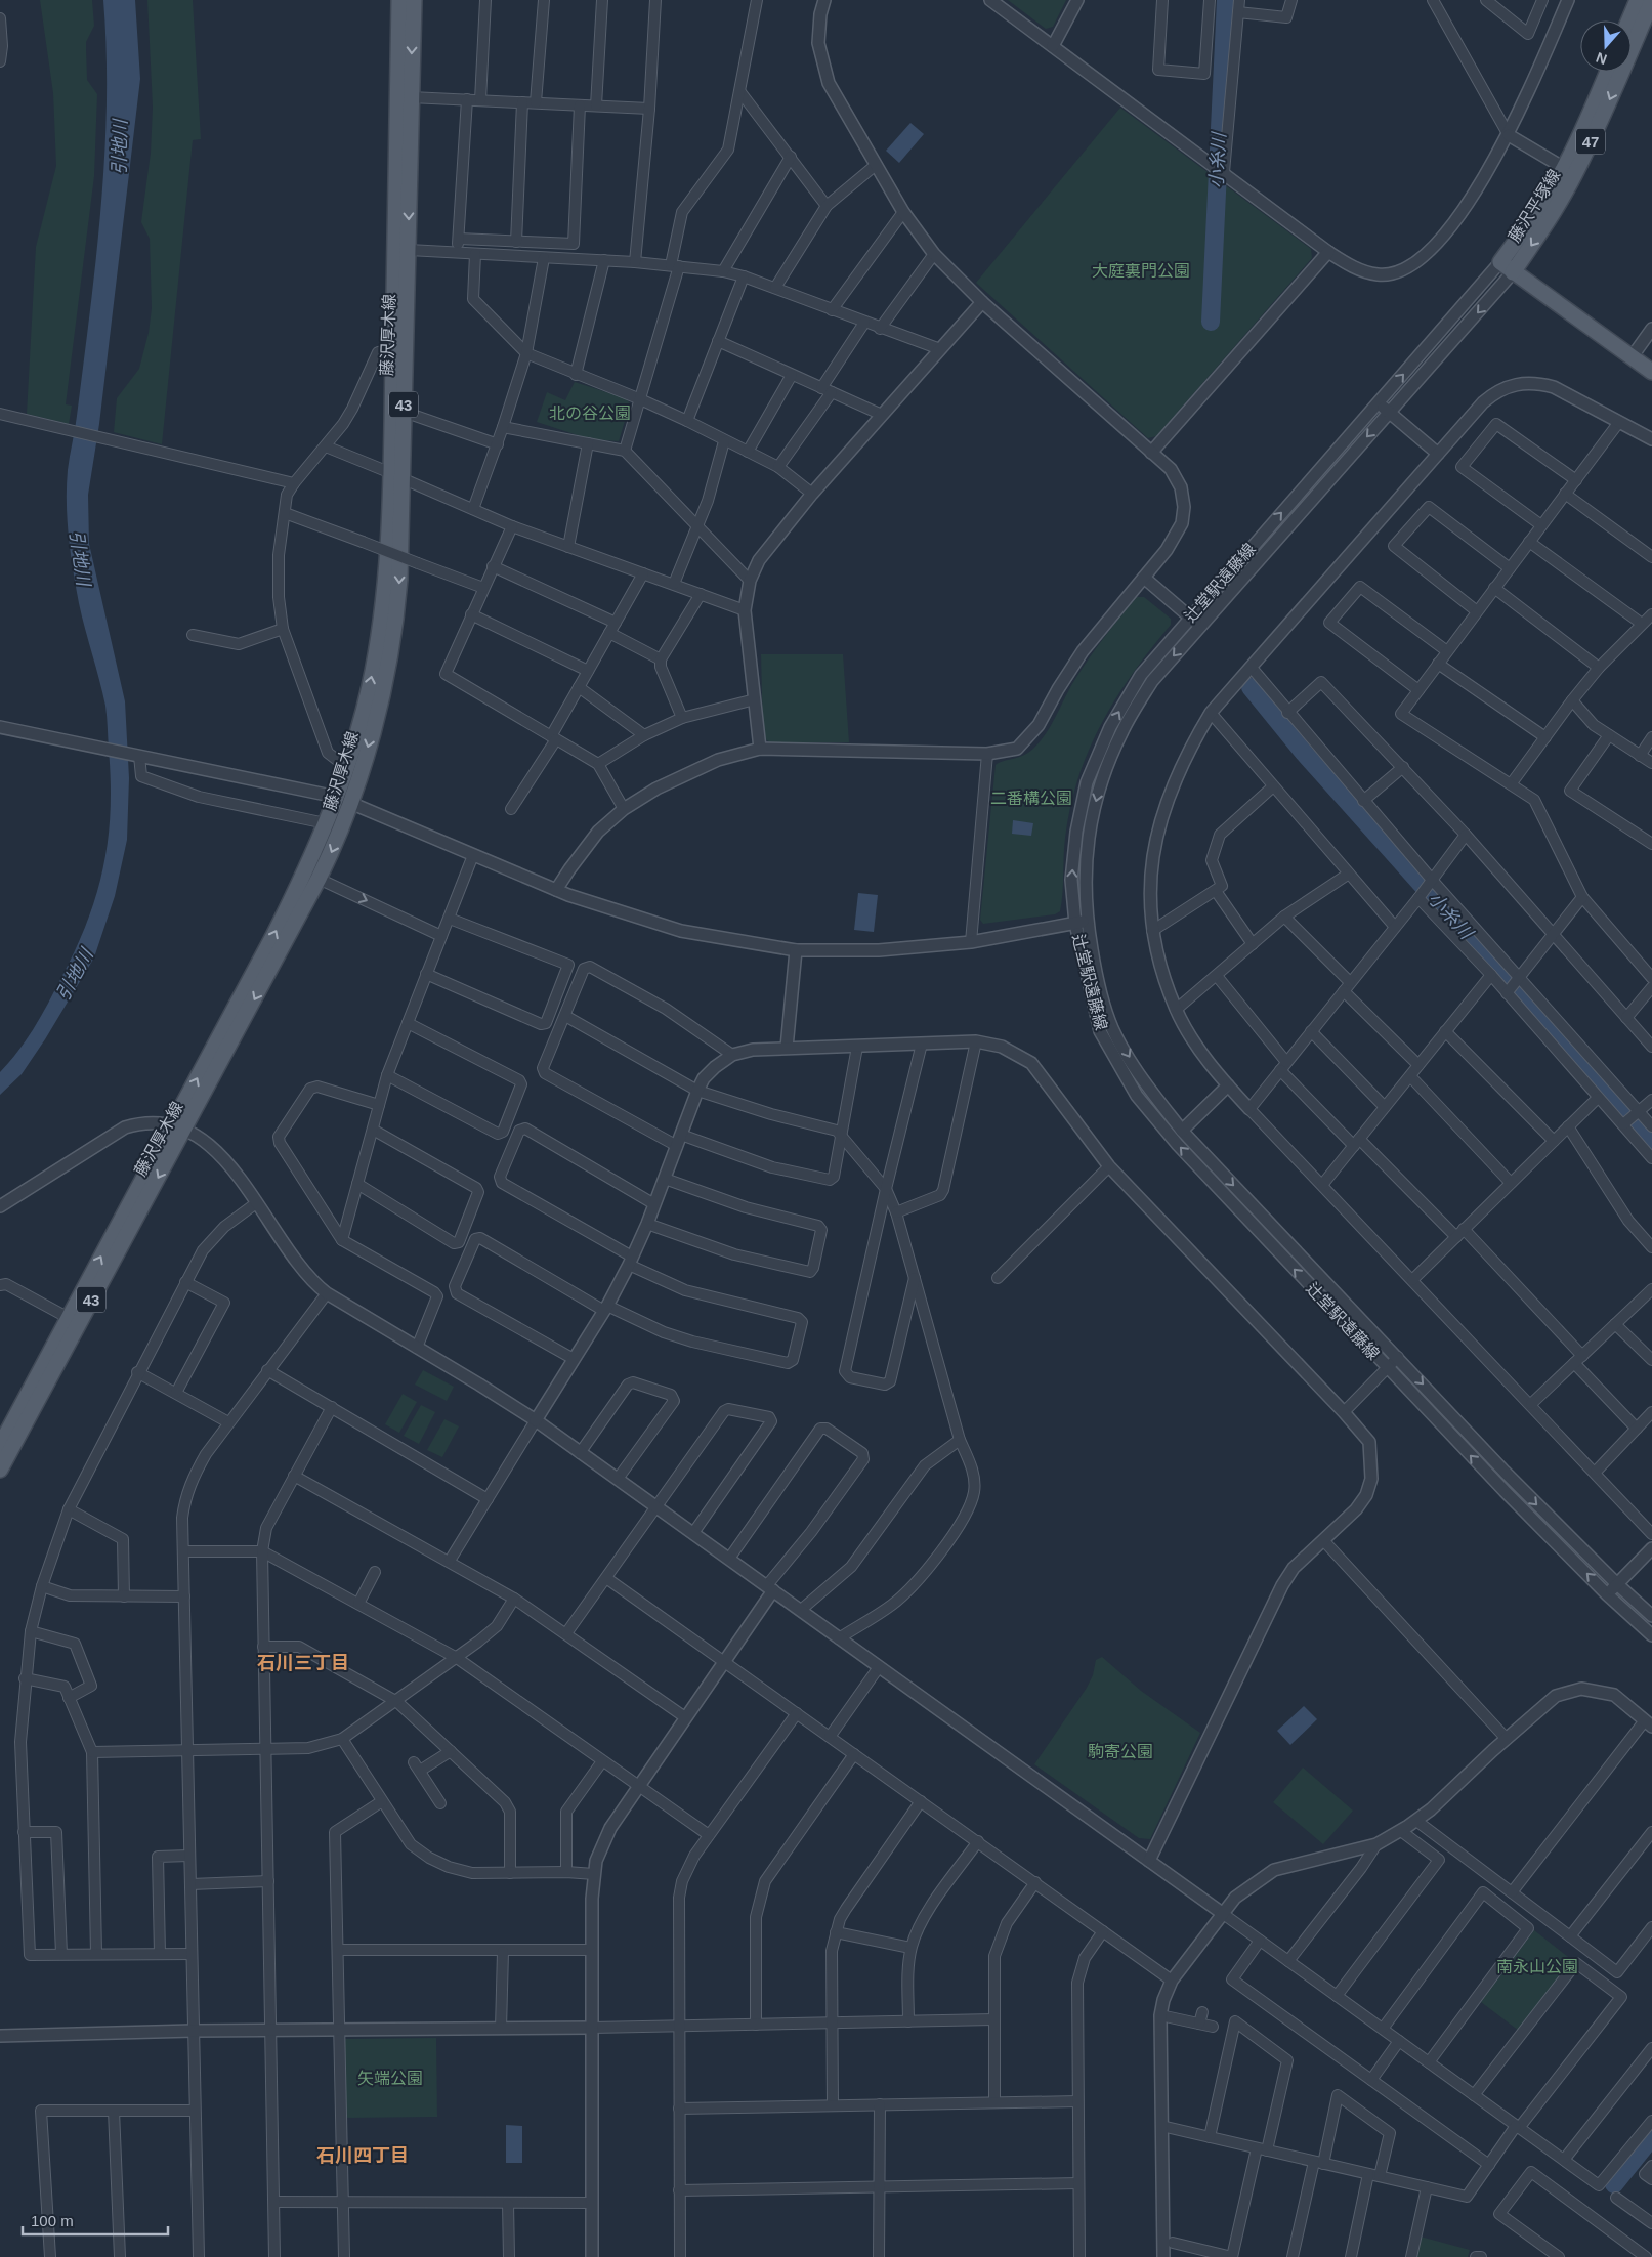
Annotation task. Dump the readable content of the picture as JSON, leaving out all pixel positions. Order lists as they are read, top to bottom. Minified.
{"streets":{"main road":["47","藤沢平塚線","藤沢厚木線","43"],"street":["辻堂駅遠藤線"]},"crossings":[["藤沢平塚線","辻堂駅遠藤線"]],"districts":["石川三丁目","石川四丁目"],"water":["引地川","小糸川"],"parks":["大庭裏門公園","北の谷公園","二番構公園","駒寄公園","南永山公園","矢端公園"],"scale_bar":"100 m","north":"bottom"}
